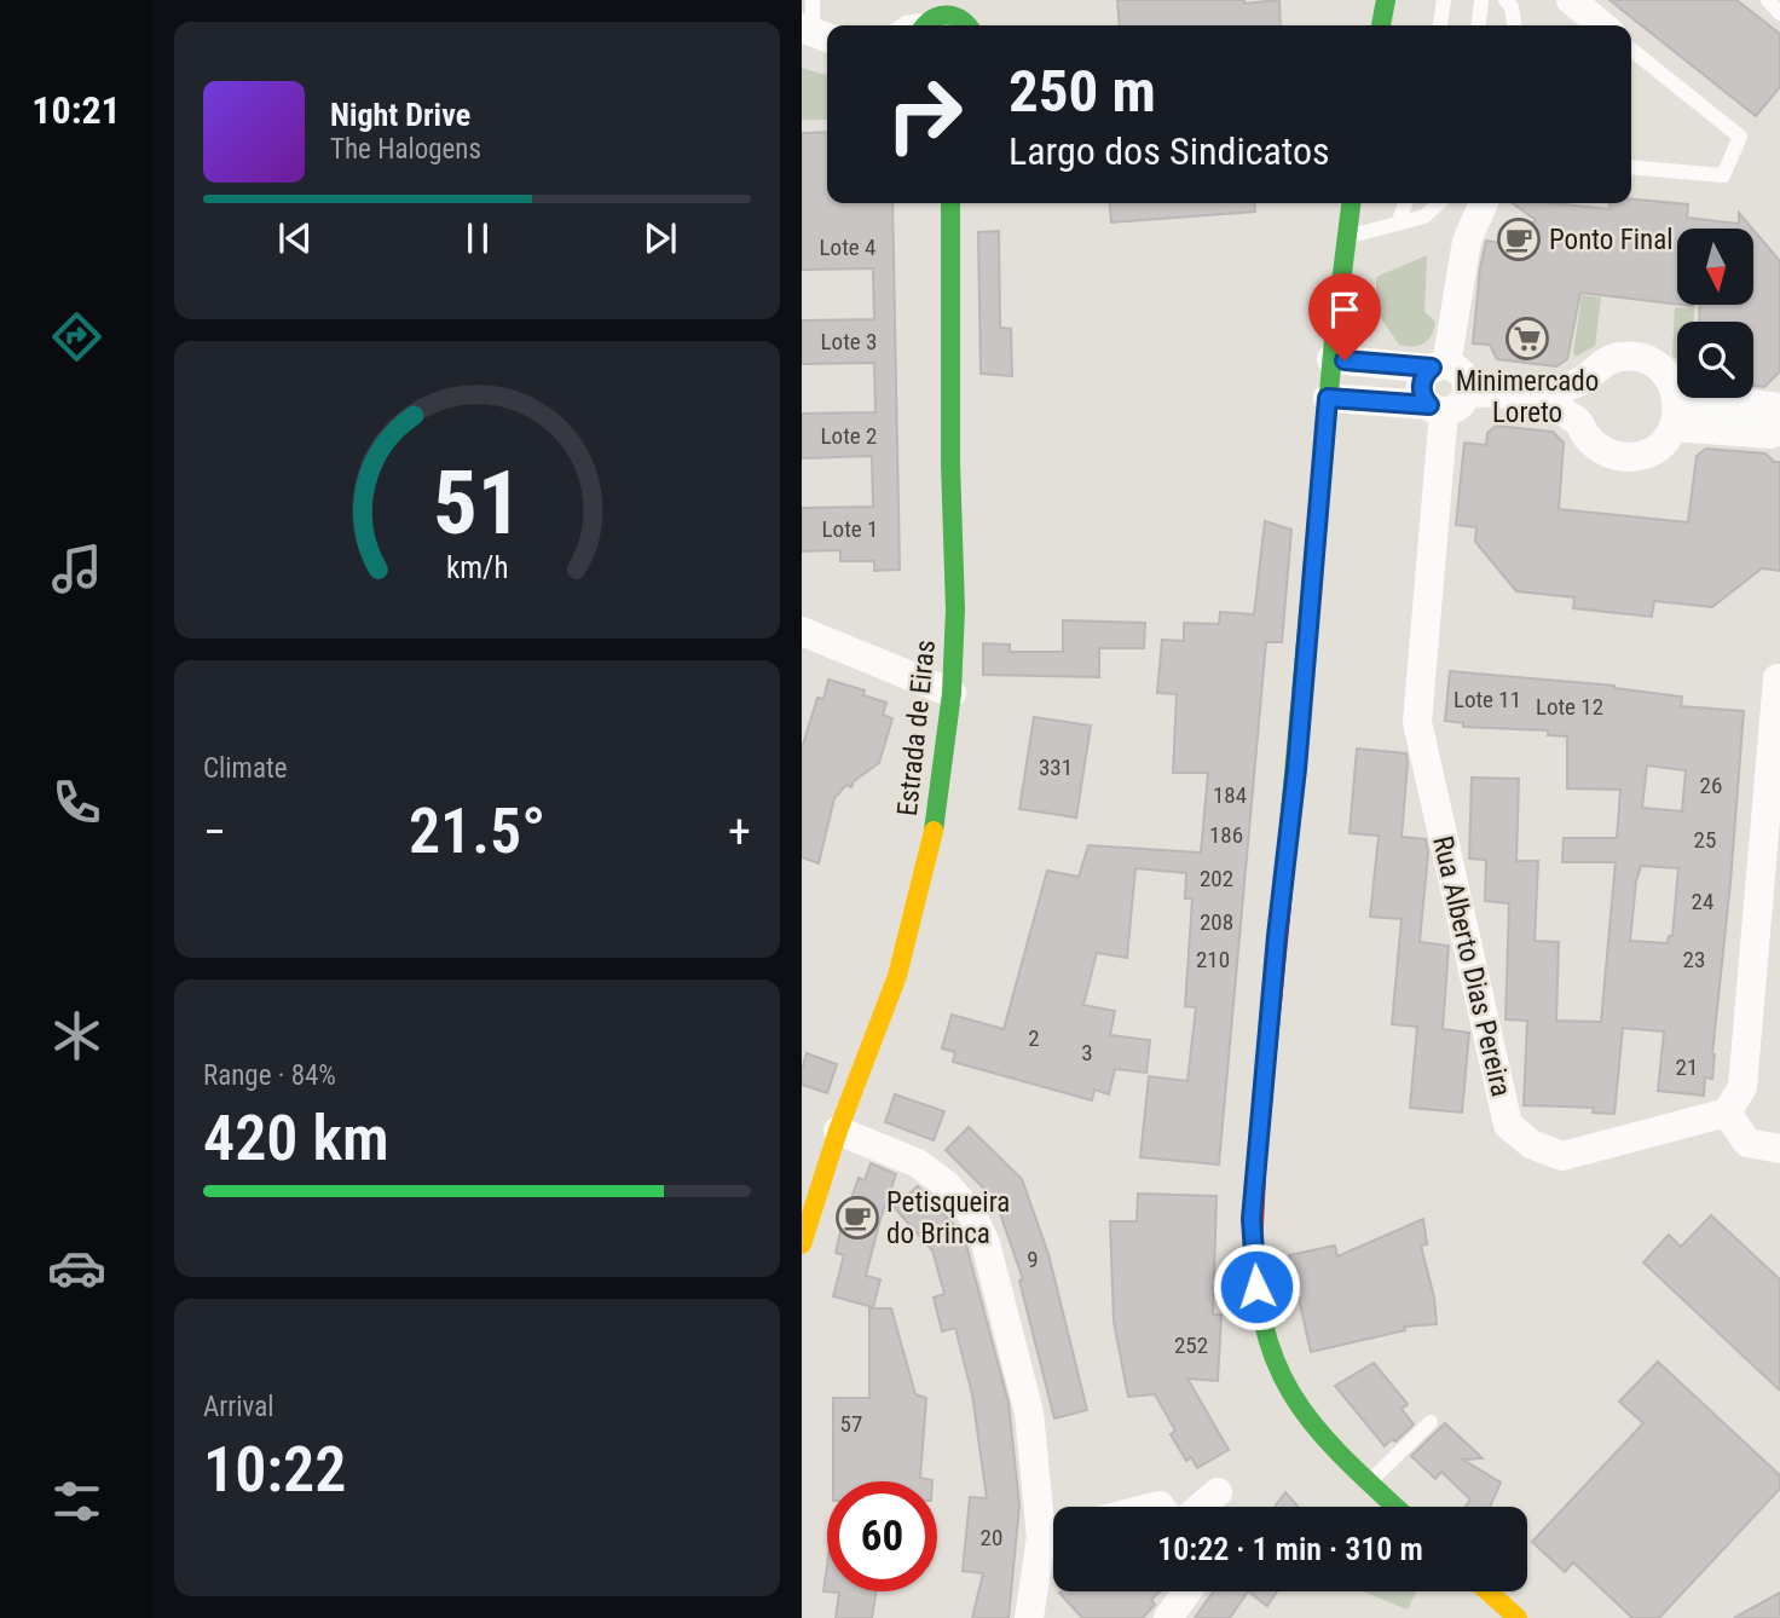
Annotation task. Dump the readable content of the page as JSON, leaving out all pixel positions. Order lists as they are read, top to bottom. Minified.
{"streets":{"main road":["Estrada de Eiras"],"street":["Rua Alberto Dias Pereira"]},"places":{"cafe":["Ponto Final","Petisqueira do Brinca"],"supermarket":["Minimercado Loreto"]},"house_numbers":["Lote 4","Lote 3","Lote 2","Lote 1","Lote 11","Lote 12","331","26","184","186","25","202","24","208","210","23","2","3","21","9","252","57","20"],"north":"bottom","page":{"tabs":"10:21","turn":["250 m","Largo dos Sindicatos"],"song":["Night Drive","The Halogens"],"tile":["Climate",["Range · 84%","420 km"],["Arrival","10:22"]],"heat":["−","21.5°","+"],"limit":"60","trip":"10:22 · 1 min · 310 m","gauge":["51","km/h"]}}
